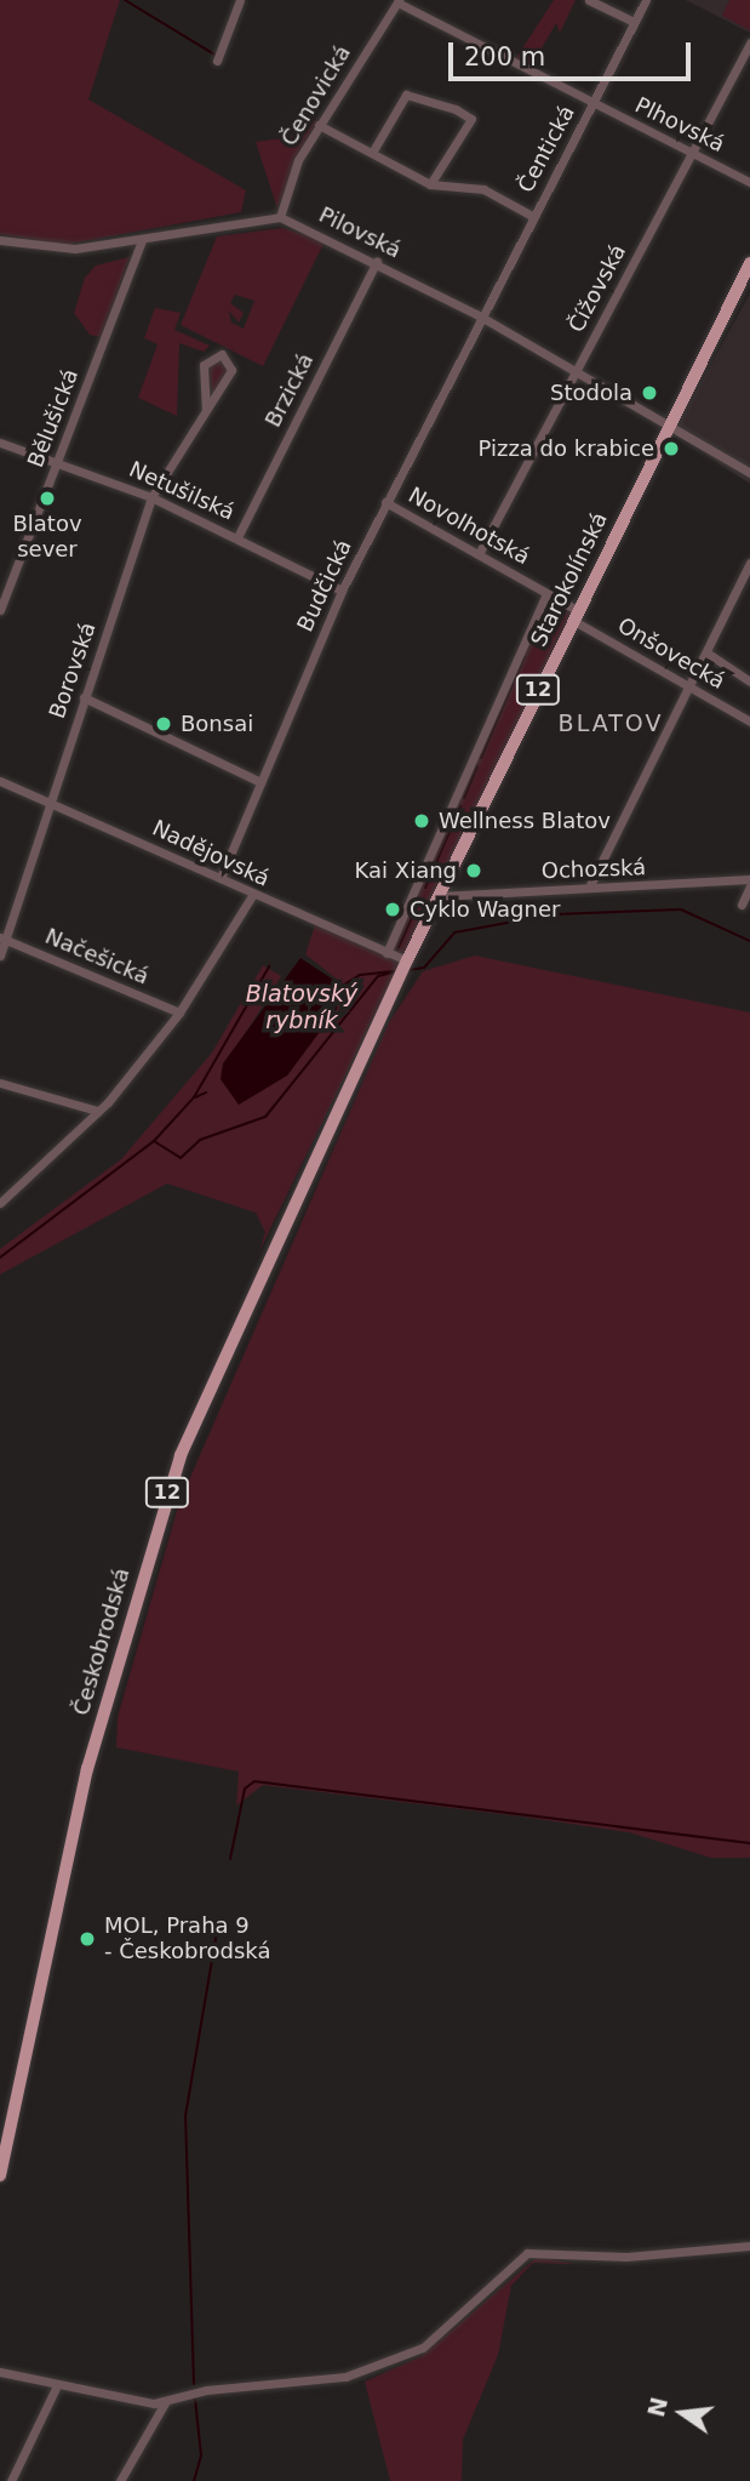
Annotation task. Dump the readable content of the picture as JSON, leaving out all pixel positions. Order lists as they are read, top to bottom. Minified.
{"streets":{"main road":["Starokolínská","12","Českobrodská"],"street":["Čenovická","Plhovská","Čentická","Pilovská","Čížovská","Brzická","Bělušická","Netušilská","Novolhotská","Budčická","Onšovecká","Borovská","Nadějovská","Ochozská","Načešická"]},"crossings":[["Čenovická","Plhovská"],["Čenovická","Pilovská"],["Plhovská","Čentická"],["Plhovská","Čížovská"],["Čentická","Pilovská"],["Čentická","Budčická"],["Pilovská","Čížovská"],["Pilovská","Brzická"],["Pilovská","Starokolínská"],["Pilovská","Budčická"],["Čížovská","Novolhotská"],["Brzická","Netušilská"],["Bělušická","Netušilská"],["Netušilská","Budčická"],["Netušilská","Borovská"],["Novolhotská","Starokolínská"],["Novolhotská","Budčická"],["Novolhotská","Onšovecká"],["Starokolínská","Onšovecká"],["Starokolínská","Nadějovská"],["Starokolínská","Ochozská"],["Starokolínská","Českobrodská"],["Budčická","Nadějovská"],["Borovská","Nadějovská"],["Borovská","Načešická"]],"districts":["BLATOV"],"water":["Blatovský rybník"],"places":["Stodola","Pizza do krabice","Blatov sever","Bonsai","Wellness Blatov","Kai Xiang","Cyklo Wagner","MOL, Praha 9 - Českobrodská"],"scale_bar":"200 m","north":"left"}
